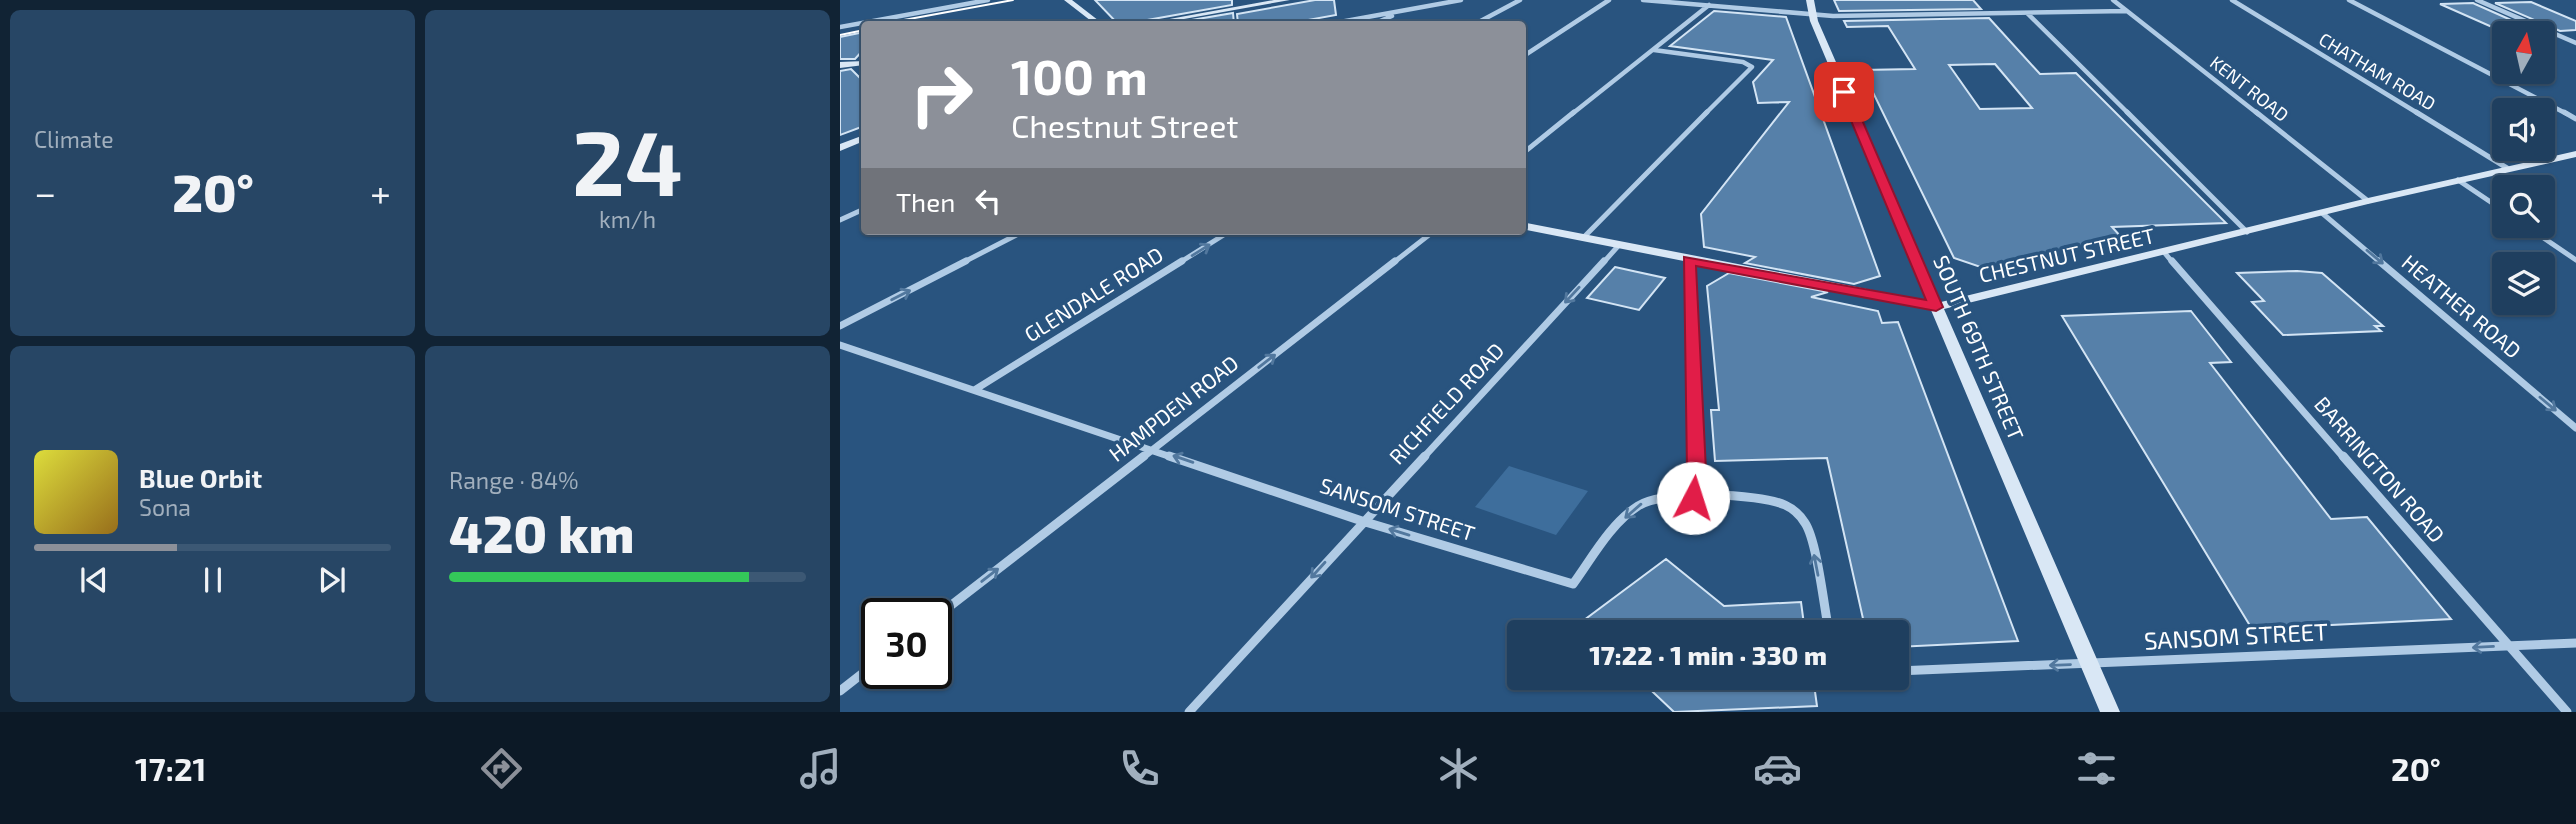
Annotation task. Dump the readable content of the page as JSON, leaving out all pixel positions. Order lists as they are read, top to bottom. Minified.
{"streets":{"main road":["CHESTNUT STREET","SOUTH 69TH STREET"],"street":["CHATHAM ROAD","KENT ROAD","GLENDALE ROAD","HEATHER ROAD","RICHFIELD ROAD","HAMPDEN ROAD","BARRINGTON ROAD","SANSOM STREET"]},"crossings":[["CHATHAM ROAD","CHESTNUT STREET"],["KENT ROAD","CHESTNUT STREET"],["CHESTNUT STREET","HEATHER ROAD"],["CHESTNUT STREET","SOUTH 69TH STREET"],["CHESTNUT STREET","RICHFIELD ROAD"],["CHESTNUT STREET","BARRINGTON ROAD"],["GLENDALE ROAD","SANSOM STREET"],["SOUTH 69TH STREET","SANSOM STREET"],["RICHFIELD ROAD","SANSOM STREET"],["HAMPDEN ROAD","SANSOM STREET"],["BARRINGTON ROAD","SANSOM STREET"]],"one_way":["GLENDALE ROAD","HEATHER ROAD","RICHFIELD ROAD","HAMPDEN ROAD","SANSOM STREET"],"north":"top","page":{"tile":["Climate",["24","km/h"],["Range · 84%","420 km"]],"turn":["100 m","Chestnut Street"],"heat":["−","20°","+"],"then":"Then","song":["Blue Orbit","Sona"],"limit":"30","trip":"17:22 · 1 min · 330 m","tabs":["17:21","20°"]}}
